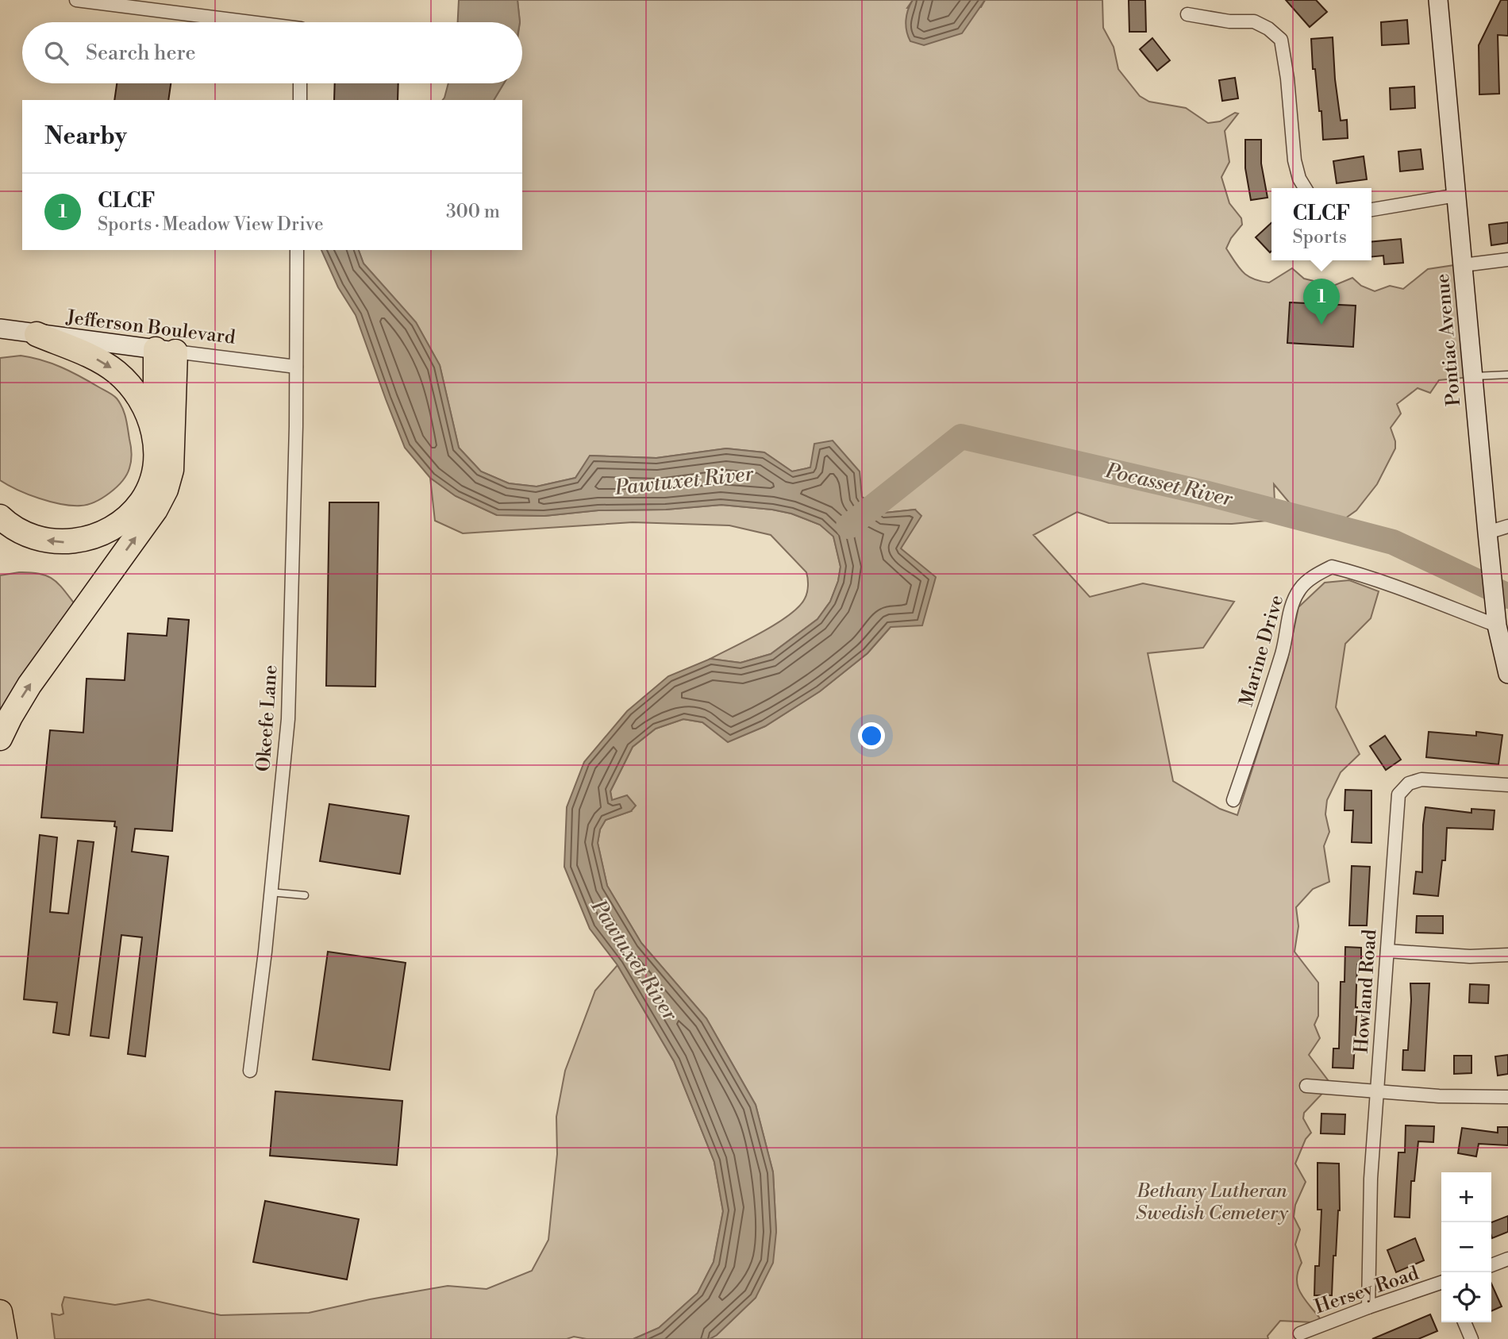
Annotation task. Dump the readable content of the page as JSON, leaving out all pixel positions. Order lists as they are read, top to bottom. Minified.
{"streets":{"main road":["Jefferson Boulevard","Pontiac Avenue"],"street":["Marine Drive","Okeefe Lane","Howland Road","Hersey Road"]},"crossings":[["Jefferson Boulevard","Okeefe Lane"],["Pontiac Avenue","Marine Drive"],["Howland Road","Hersey Road"]],"water":["Pawtuxet River","Pocasset River"],"parks":["Bethany Lutheran Swedish Cemetery"],"page":{"search":"Search here","heading":"Nearby","list":[{"mark":"1","name":"CLCF","note":"Sports · Meadow View Drive","value":"300 m"}],"popup":["CLCF","Sports"],"pins":"1","map_buttons":["+","−"]}}
